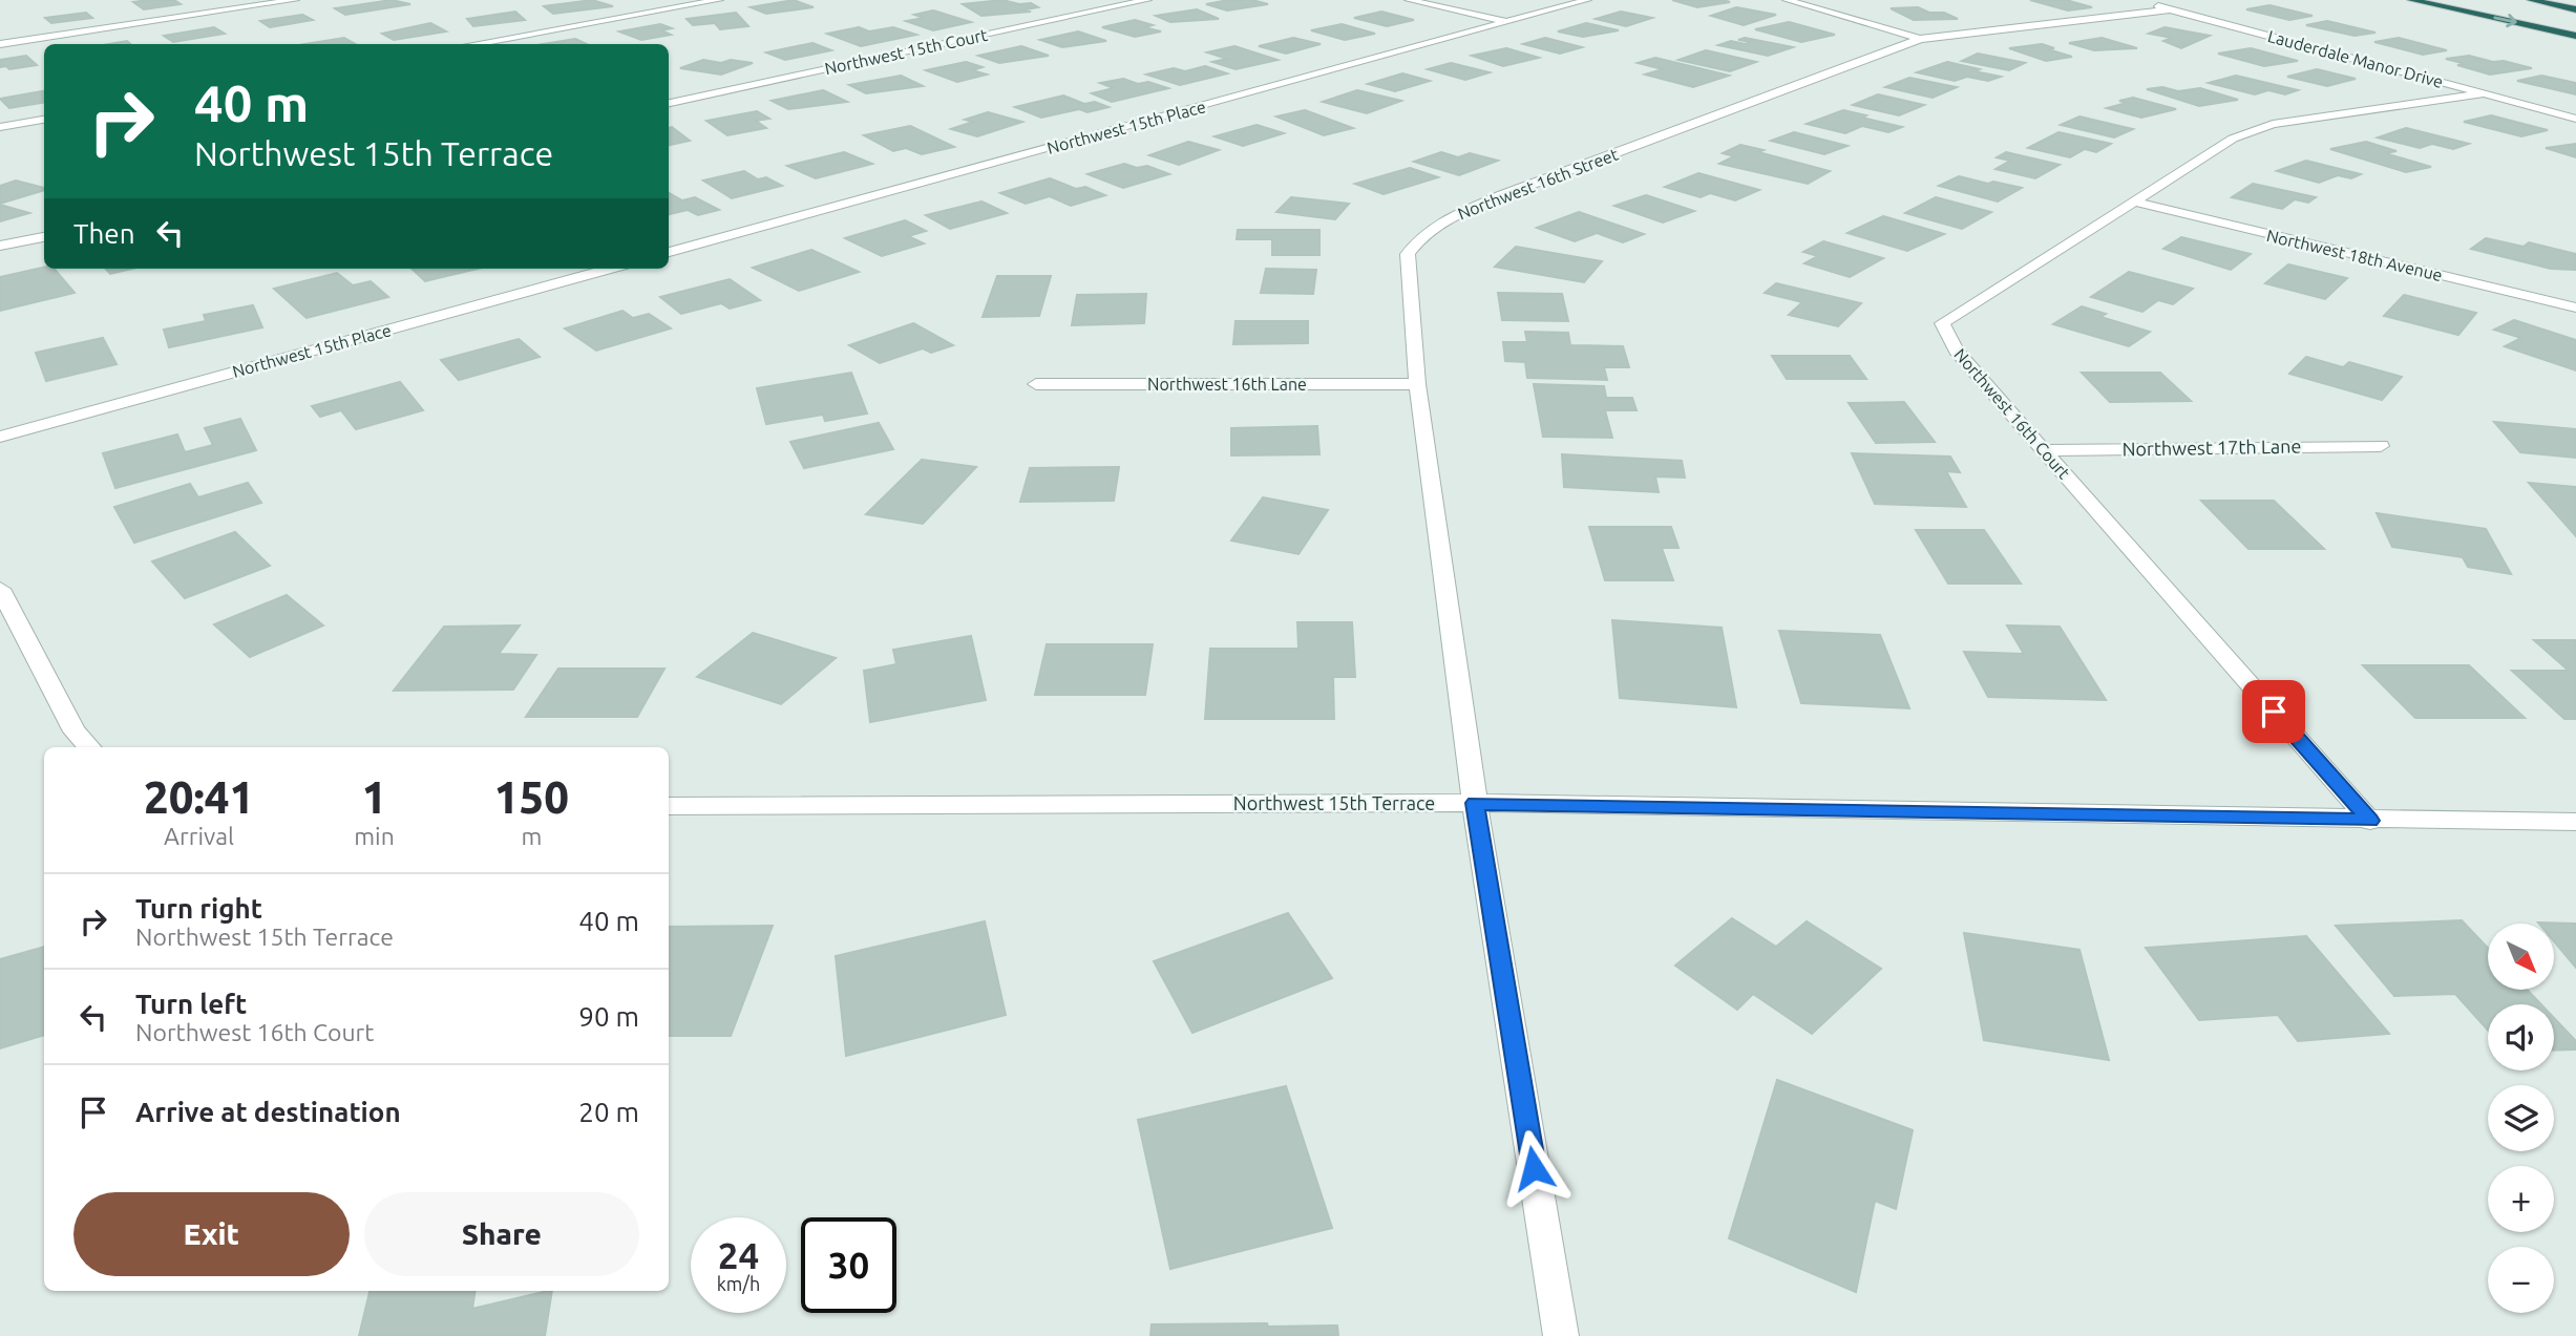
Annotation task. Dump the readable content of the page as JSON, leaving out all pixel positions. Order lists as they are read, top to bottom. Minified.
{"streets":{"street":["Northwest 15th Court","Lauderdale Manor Drive","Northwest 15th Place","Northwest 16th Street","Northwest 18th Avenue","Northwest 16th Lane","Northwest 16th Court","Northwest 17th Lane","Northwest 15th Terrace"]},"crossings":[["Lauderdale Manor Drive","Northwest 16th Street"],["Lauderdale Manor Drive","Northwest 16th Court"],["Northwest 16th Street","Northwest 16th Lane"],["Northwest 16th Street","Northwest 15th Terrace"],["Northwest 18th Avenue","Northwest 16th Court"],["Northwest 16th Court","Northwest 17th Lane"],["Northwest 16th Court","Northwest 15th Terrace"]],"north":"bottom right","page":{"turn":["40 m","Northwest 15th Terrace"],"then":"Then","eta":["20:41","Arrival","1","min","150","m"],"list":[{"name":"Turn right","note":"Northwest 15th Terrace","value":"40 m"},{"name":"Turn left","note":"Northwest 16th Court","value":"90 m"},{"name":"Arrive at destination","value":"20 m"}],"map_buttons":["+","−"],"buttons":["Exit","Share"],"speed":"24 km/h","limit":"30"}}
